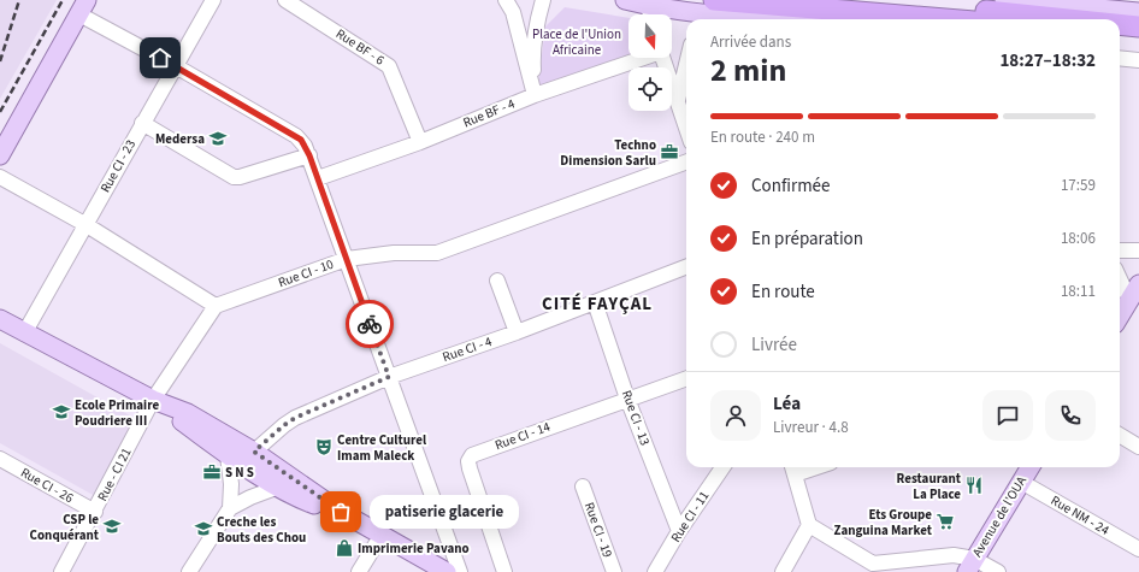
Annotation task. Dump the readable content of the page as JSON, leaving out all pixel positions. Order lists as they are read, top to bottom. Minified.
{"streets":{"main road":["Avenue de l'OUA"],"street":["Rue BF - 6","Rue BF - 4","Rue CI - 23","Rue CI - 10","Rue CI - 4","Rue CI - 13","Rue CI - 14","Rue - CI 21","Rue CI - 26","Rue NM - 24","Rue CI - 11","Rue CI - 19"]},"crossings":[["Rue BF - 6","Rue BF - 4"],["Rue CI - 10","Rue - CI 21"],["Rue CI - 4","Rue CI - 13"],["Rue CI - 13","Rue CI - 14"],["Rue CI - 13","Rue CI - 11"],["Rue - CI 21","Rue CI - 26"],["Rue NM - 24","Avenue de l'OUA"]],"districts":["CITÉ FAYÇAL"],"parks":["Place de l'Union Africaine"],"places":{"school or university":["Medersa","Ecole Primaire Poudriere III","CSP le Conquérant","Creche les Bouts des Chou"],"office":["Techno Dimension Sarlu","S N S"],"theatre":["Centre Culturel Imam Maleck"],"restaurant":["Restaurant La Place"],"other":["patiserie glacerie"],"supermarket":["Ets Groupe Zanguina Market"],"shop":["Imprimerie Pavano"]},"north":"bottom","page":{"heading":["2 min","Arrivée dans","18:27–18:32"],"panel":["Léa","Livreur · 4.8"],"bar":"En route · 240 m","list":[["Confirmée","17:59"],["En préparation","18:06"],["En route","18:11"],"Livrée"],"bubble":"patiserie glacerie"}}
